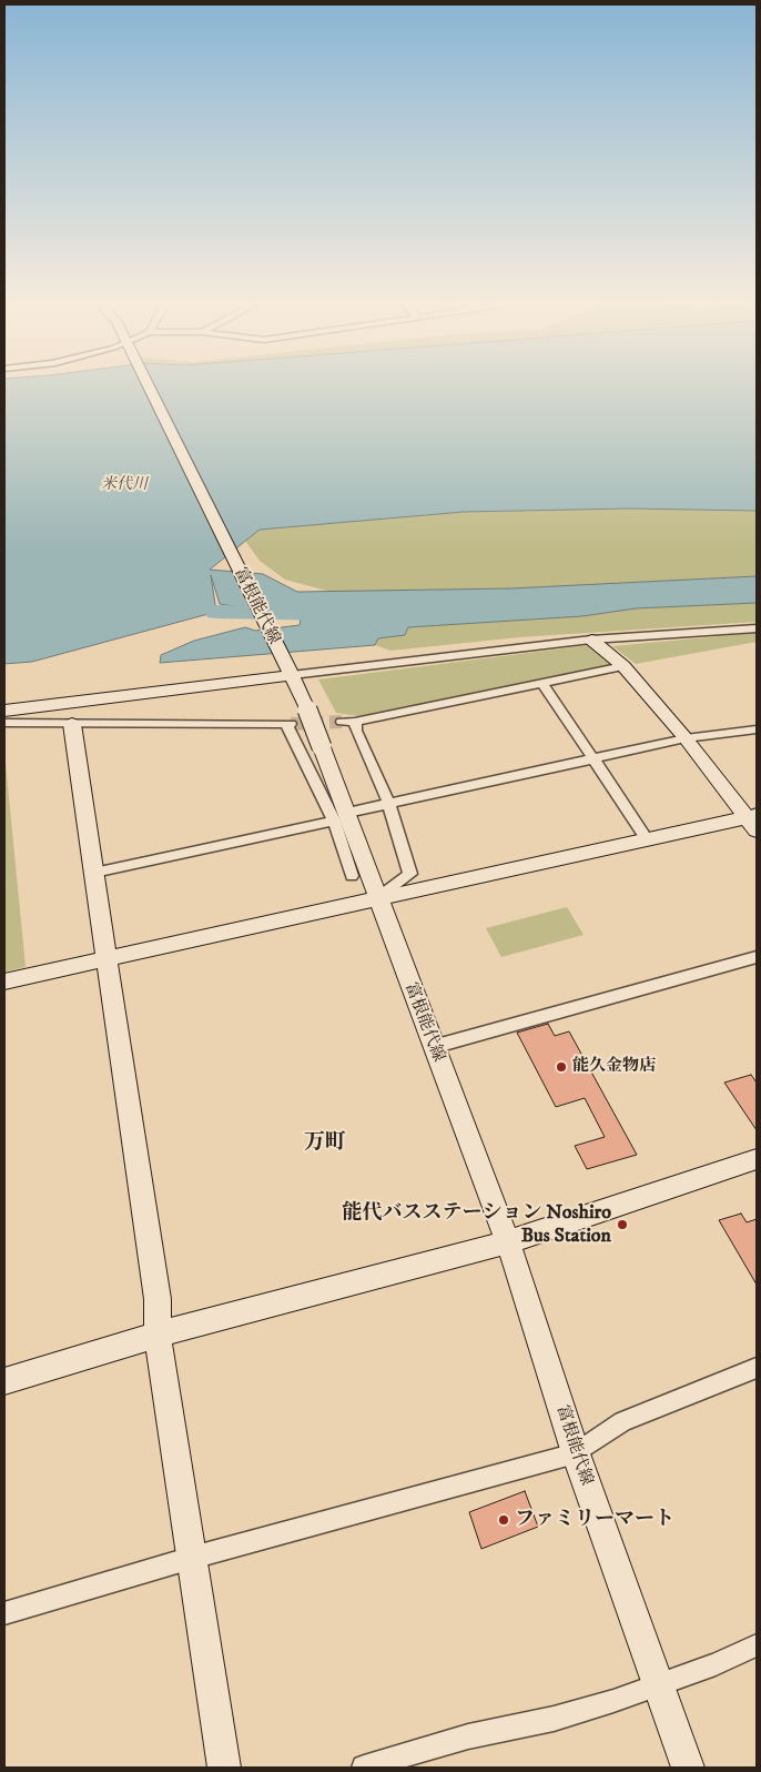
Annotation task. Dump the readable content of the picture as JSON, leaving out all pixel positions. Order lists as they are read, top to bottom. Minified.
{"streets":{"street":["富根能代線"]},"districts":["万町"],"water":["米代川"],"places":["能久金物店","能代バスステーション Noshiro Bus Station","ファミリーマート"]}
